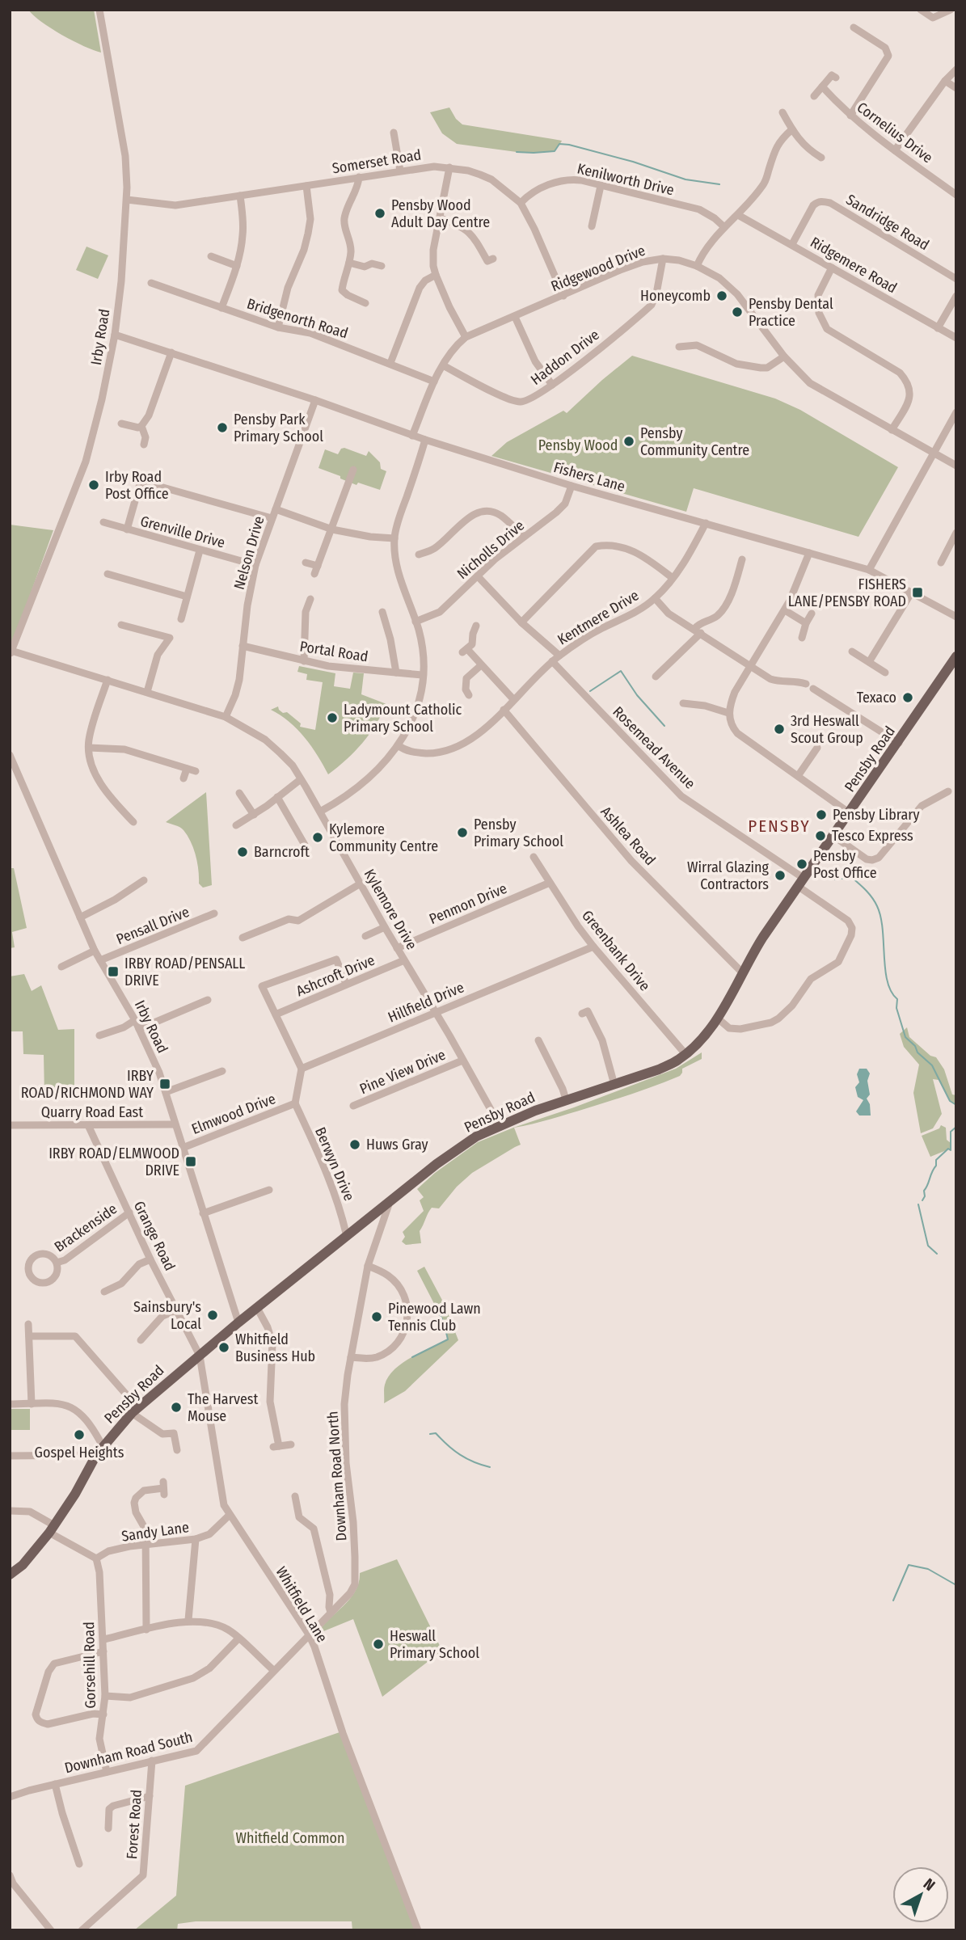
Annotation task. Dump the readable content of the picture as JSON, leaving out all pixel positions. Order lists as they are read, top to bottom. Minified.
{"streets":{"main road":["Pensby Road"],"street":["Cornelius Drive","Somerset Road","Kenilworth Drive","Sandridge Road","Ridgemere Road","Ridgewood Drive","Bridgenorth Road","Irby Road","Haddon Drive","Fishers Lane","Grenville Drive","Nicholls Drive","Nelson Drive","Kentmere Drive","Portal Road","Rosemead Avenue","Ashlea Road","Penmon Drive","Kylemore Drive","Pensall Drive","Greenbank Drive","Ashcroft Drive","Hillfield Drive","Pine View Drive","Quarry Road East","Elmwood Drive","Berwyn Drive","Brackenside","Grange Road","Downham Road North","Sandy Lane","Whitfield Lane","Gorsehill Road","Downham Road South","Forest Road"]},"crossings":[["Somerset Road","Kenilworth Drive"],["Somerset Road","Ridgewood Drive"],["Somerset Road","Irby Road"],["Sandridge Road","Ridgemere Road"],["Ridgewood Drive","Bridgenorth Road"],["Ridgewood Drive","Haddon Drive"],["Ridgewood Drive","Fishers Lane"],["Irby Road","Fishers Lane"],["Irby Road","Pensby Road"],["Irby Road","Kylemore Drive"],["Irby Road","Pensall Drive"],["Irby Road","Quarry Road East"],["Irby Road","Elmwood Drive"],["Fishers Lane","Nicholls Drive"],["Fishers Lane","Nelson Drive"],["Fishers Lane","Kentmere Drive"],["Grenville Drive","Nelson Drive"],["Nelson Drive","Portal Road"],["Nelson Drive","Kylemore Drive"],["Kentmere Drive","Rosemead Avenue"],["Kentmere Drive","Ashlea Road"],["Rosemead Avenue","Pensby Road"],["Pensby Road","Ashlea Road"],["Pensby Road","Kylemore Drive"],["Pensby Road","Greenbank Drive"],["Pensby Road","Berwyn Drive"],["Pensby Road","Grange Road"],["Pensby Road","Downham Road North"],["Pensby Road","Whitfield Lane"],["Penmon Drive","Kylemore Drive"],["Penmon Drive","Greenbank Drive"],["Kylemore Drive","Ashcroft Drive"],["Kylemore Drive","Hillfield Drive"],["Kylemore Drive","Pine View Drive"],["Greenbank Drive","Hillfield Drive"],["Quarry Road East","Grange Road"],["Elmwood Drive","Berwyn Drive"],["Brackenside","Grange Road"],["Grange Road","Whitfield Lane"],["Downham Road North","Whitfield Lane"],["Downham Road North","Downham Road South"],["Sandy Lane","Whitfield Lane"],["Sandy Lane","Gorsehill Road"],["Whitfield Lane","Downham Road South"],["Gorsehill Road","Downham Road South"],["Downham Road South","Forest Road"]],"districts":["PENSBY"],"parks":["Pensby Wood","Whitfield Common"],"places":{"other":["Pensby Wood Adult Day Centre","Honeycomb","Pensby Dental Practice","Pensby Park Primary School","Pensby Community Centre","Irby Road Post Office","Texaco","Ladymount Catholic Primary School","3rd Heswall Scout Group","Pensby Library","Pensby Primary School","Tesco Express","Kylemore Community Centre","Barncroft","Pensby Post Office","Wirral Glazing Contractors","Huws Gray","Sainsbury's Local","Pinewood Lawn Tennis Club","Whitfield Business Hub","The Harvest Mouse","Gospel Heights","Heswall Primary School"],"transit":["FISHERS LANE/PENSBY ROAD","IRBY ROAD/PENSALL DRIVE","IRBY ROAD/RICHMOND WAY","IRBY ROAD/ELMWOOD DRIVE"]},"north":"top right"}
